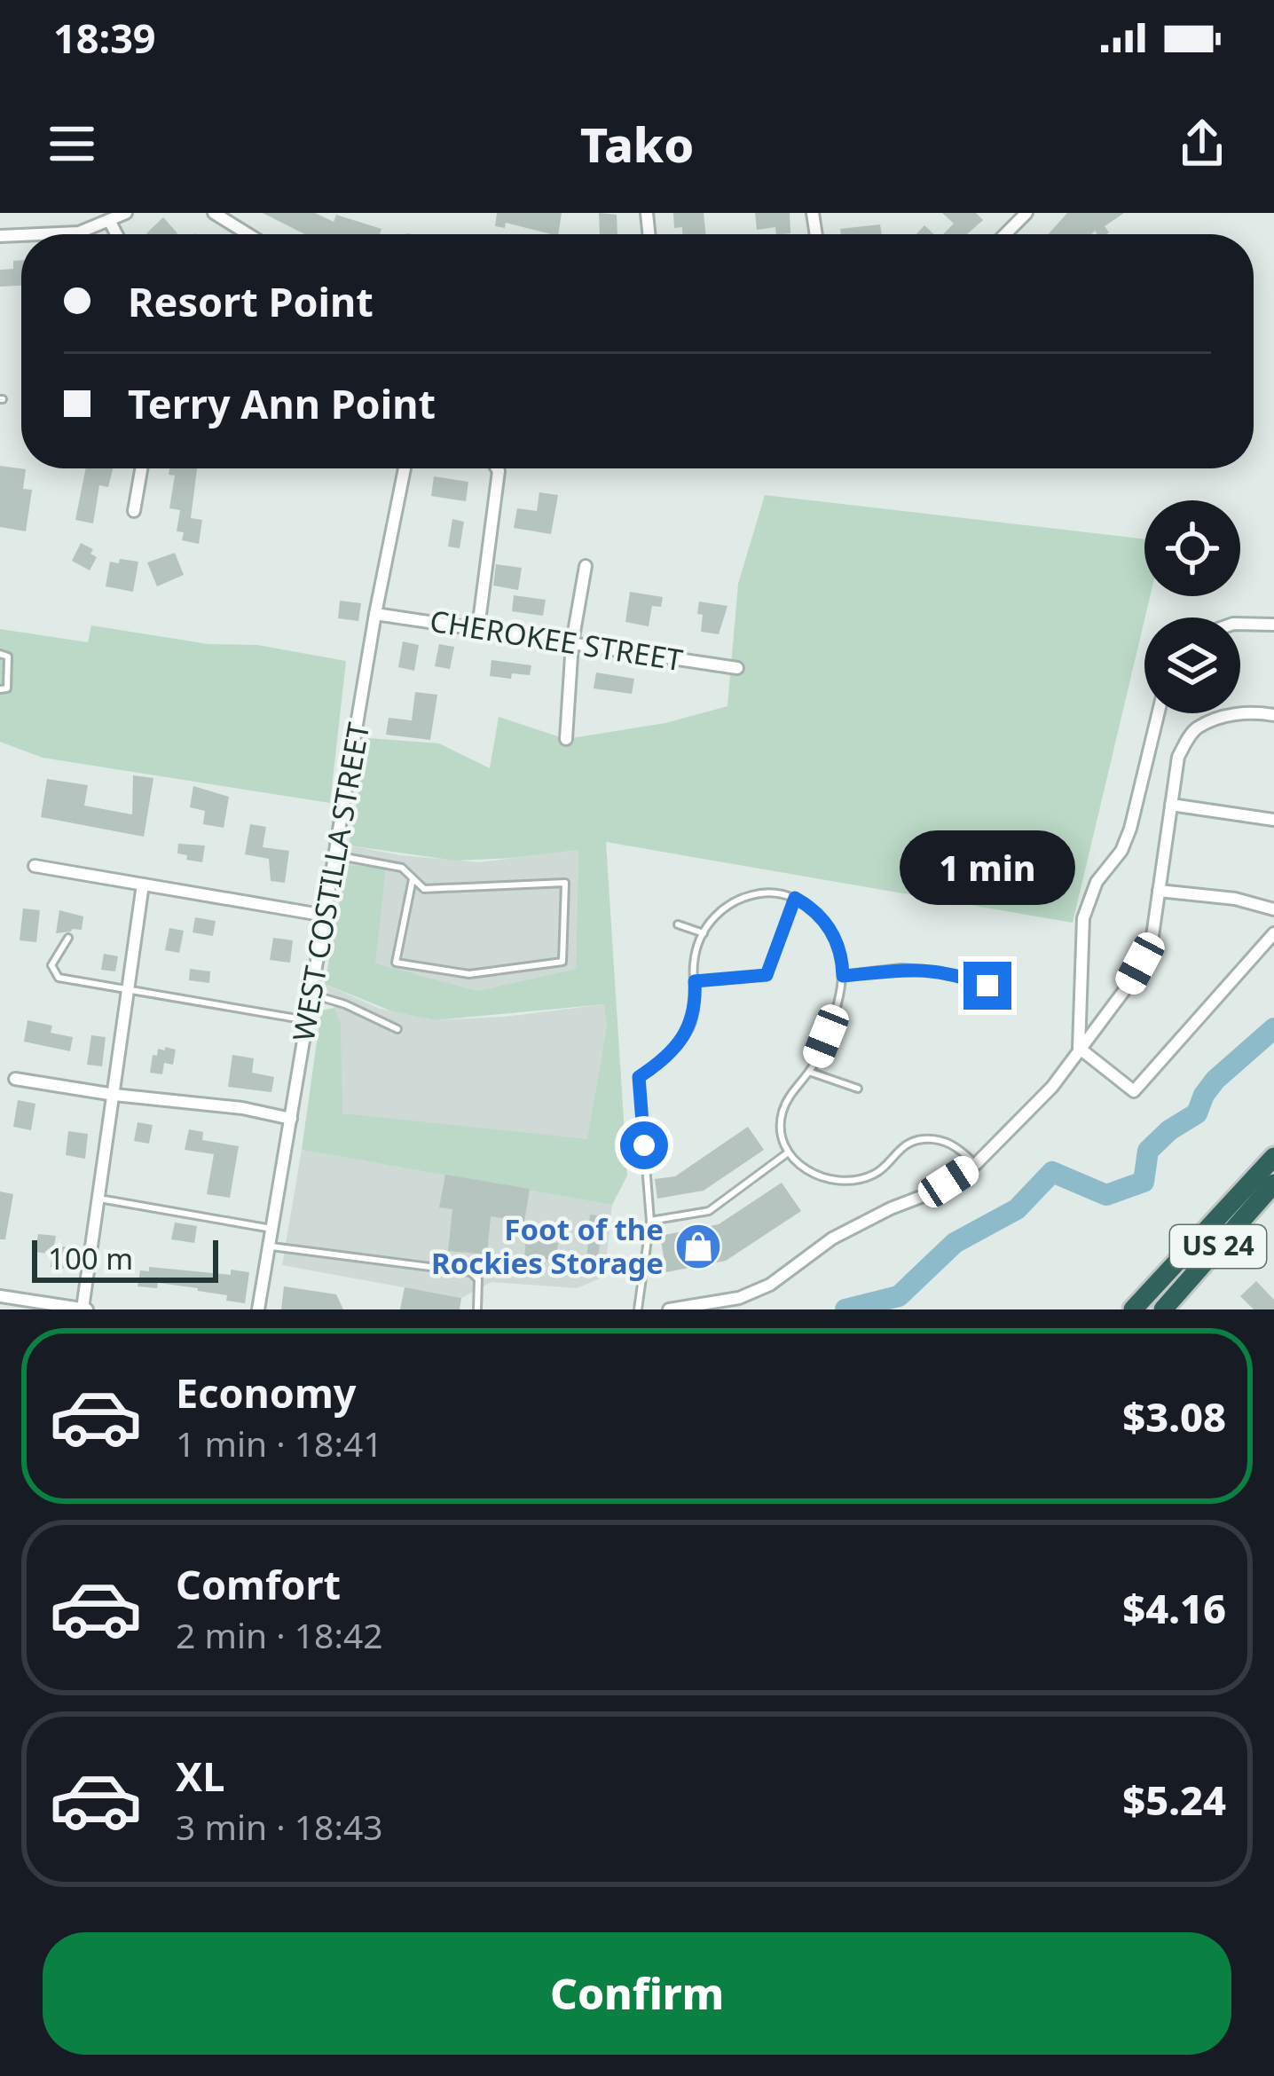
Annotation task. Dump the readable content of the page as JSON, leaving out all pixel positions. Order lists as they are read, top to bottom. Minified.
{"streets":{"highway":["US 24"],"street":["CHEROKEE STREET","WEST COSTILLA STREET"]},"crossings":[["CHEROKEE STREET","WEST COSTILLA STREET"]],"places":{"shop":["Foot of the Rockies Storage"]},"scale_bar":"100 m","page":{"status":"18:39","header":"Tako","banner":["Resort Point","Terry Ann Point"],"bubble":"1 min","scale":"100 m","list":[{"name":"Economy","note":"1 min · 18:41","value":"$3.08"},{"name":"Comfort","note":"2 min · 18:42","value":"$4.16"},{"name":"XL","note":"3 min · 18:43","value":"$5.24"}],"buttons":"Confirm"}}
